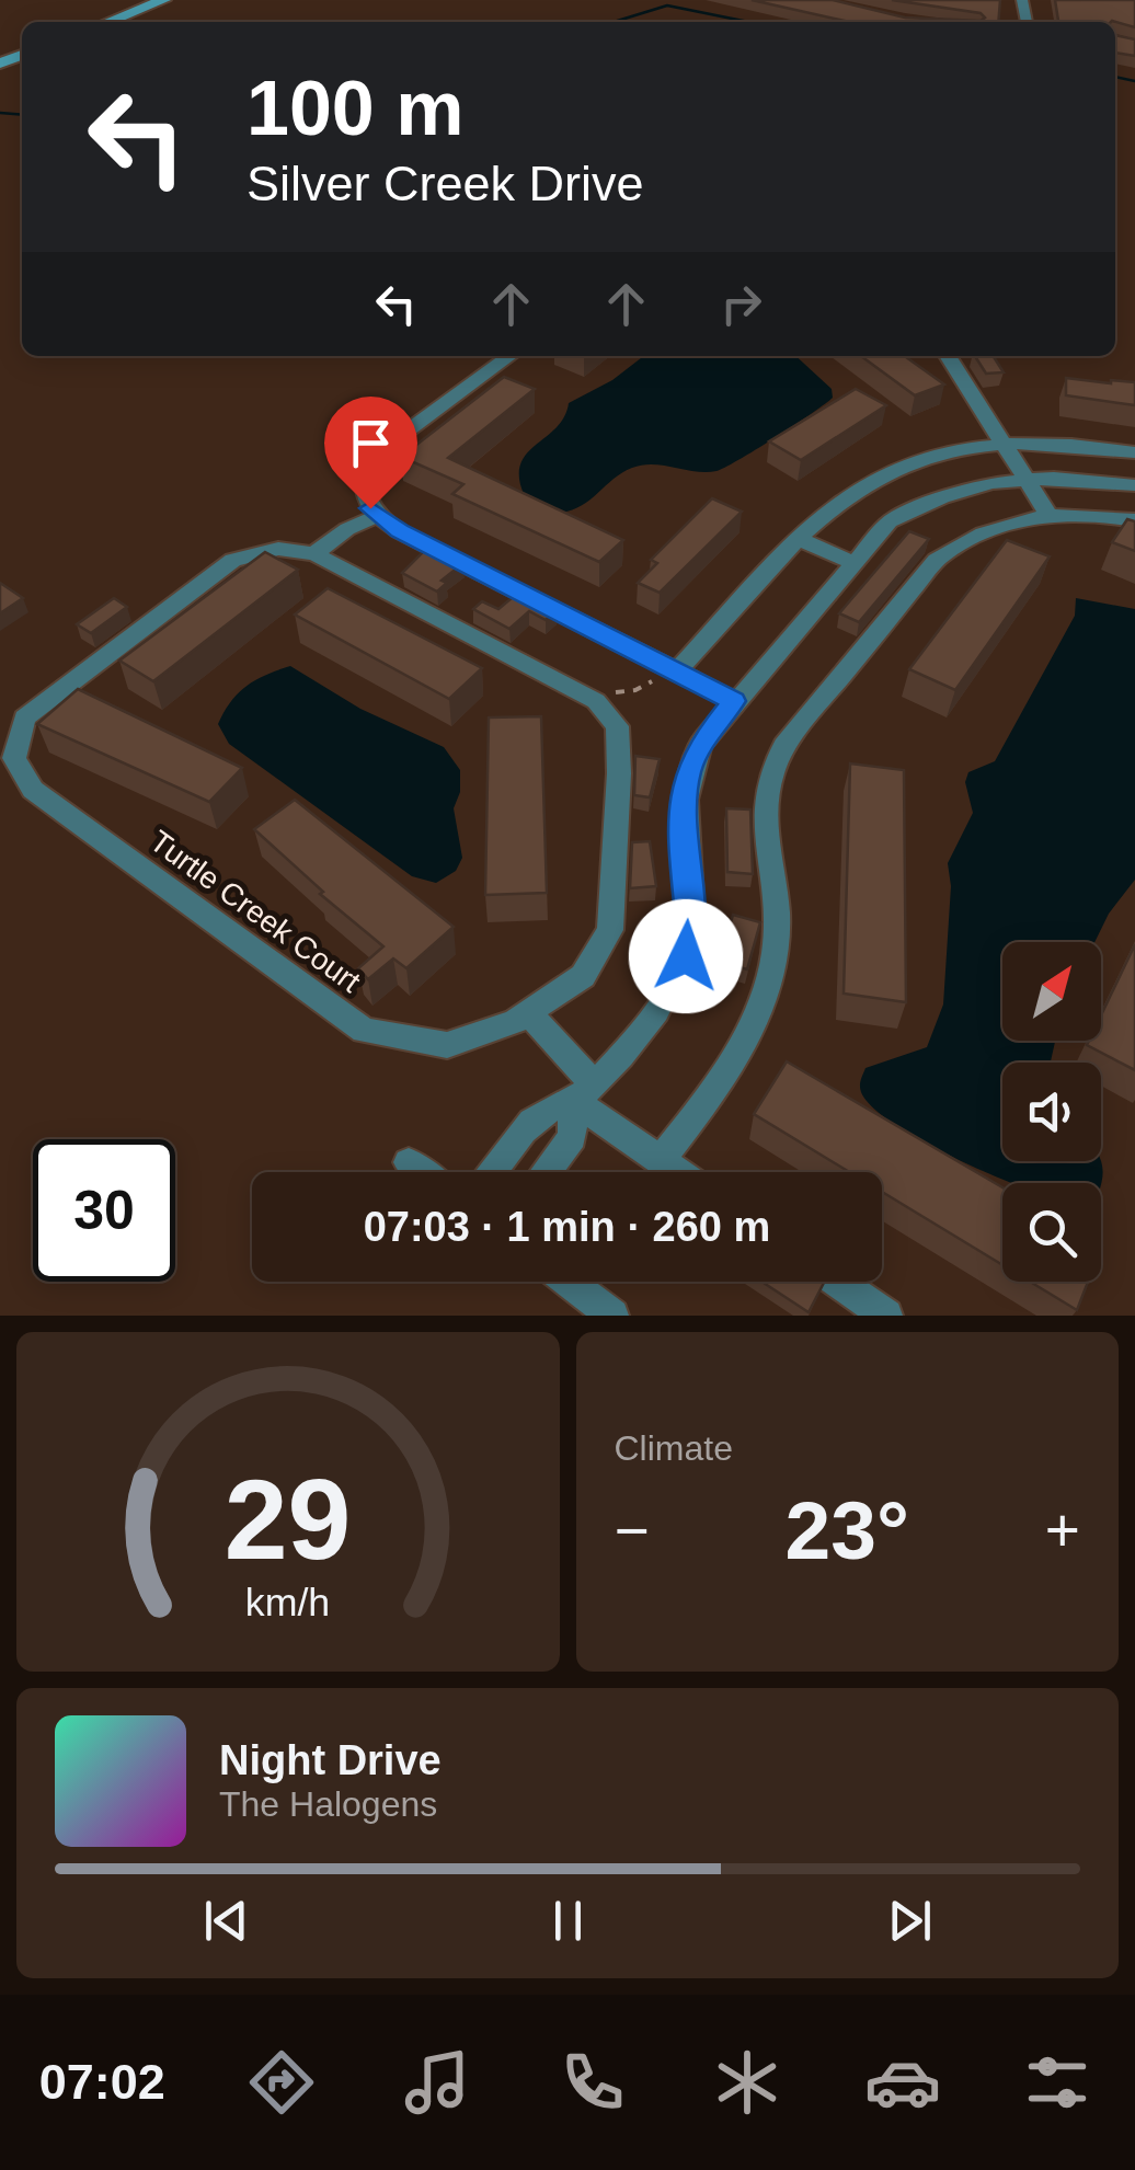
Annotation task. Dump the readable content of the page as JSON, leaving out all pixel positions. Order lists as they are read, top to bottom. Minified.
{"streets":{"street":["Turtle Creek Court"]},"north":"top right","page":{"turn":["100 m","Silver Creek Drive"],"limit":"30","trip":"07:03 · 1 min · 260 m","tile":"Climate","heat":["−","23°","+"],"song":["Night Drive","The Halogens"],"tabs":"07:02","gauge":["29","km/h"]}}
